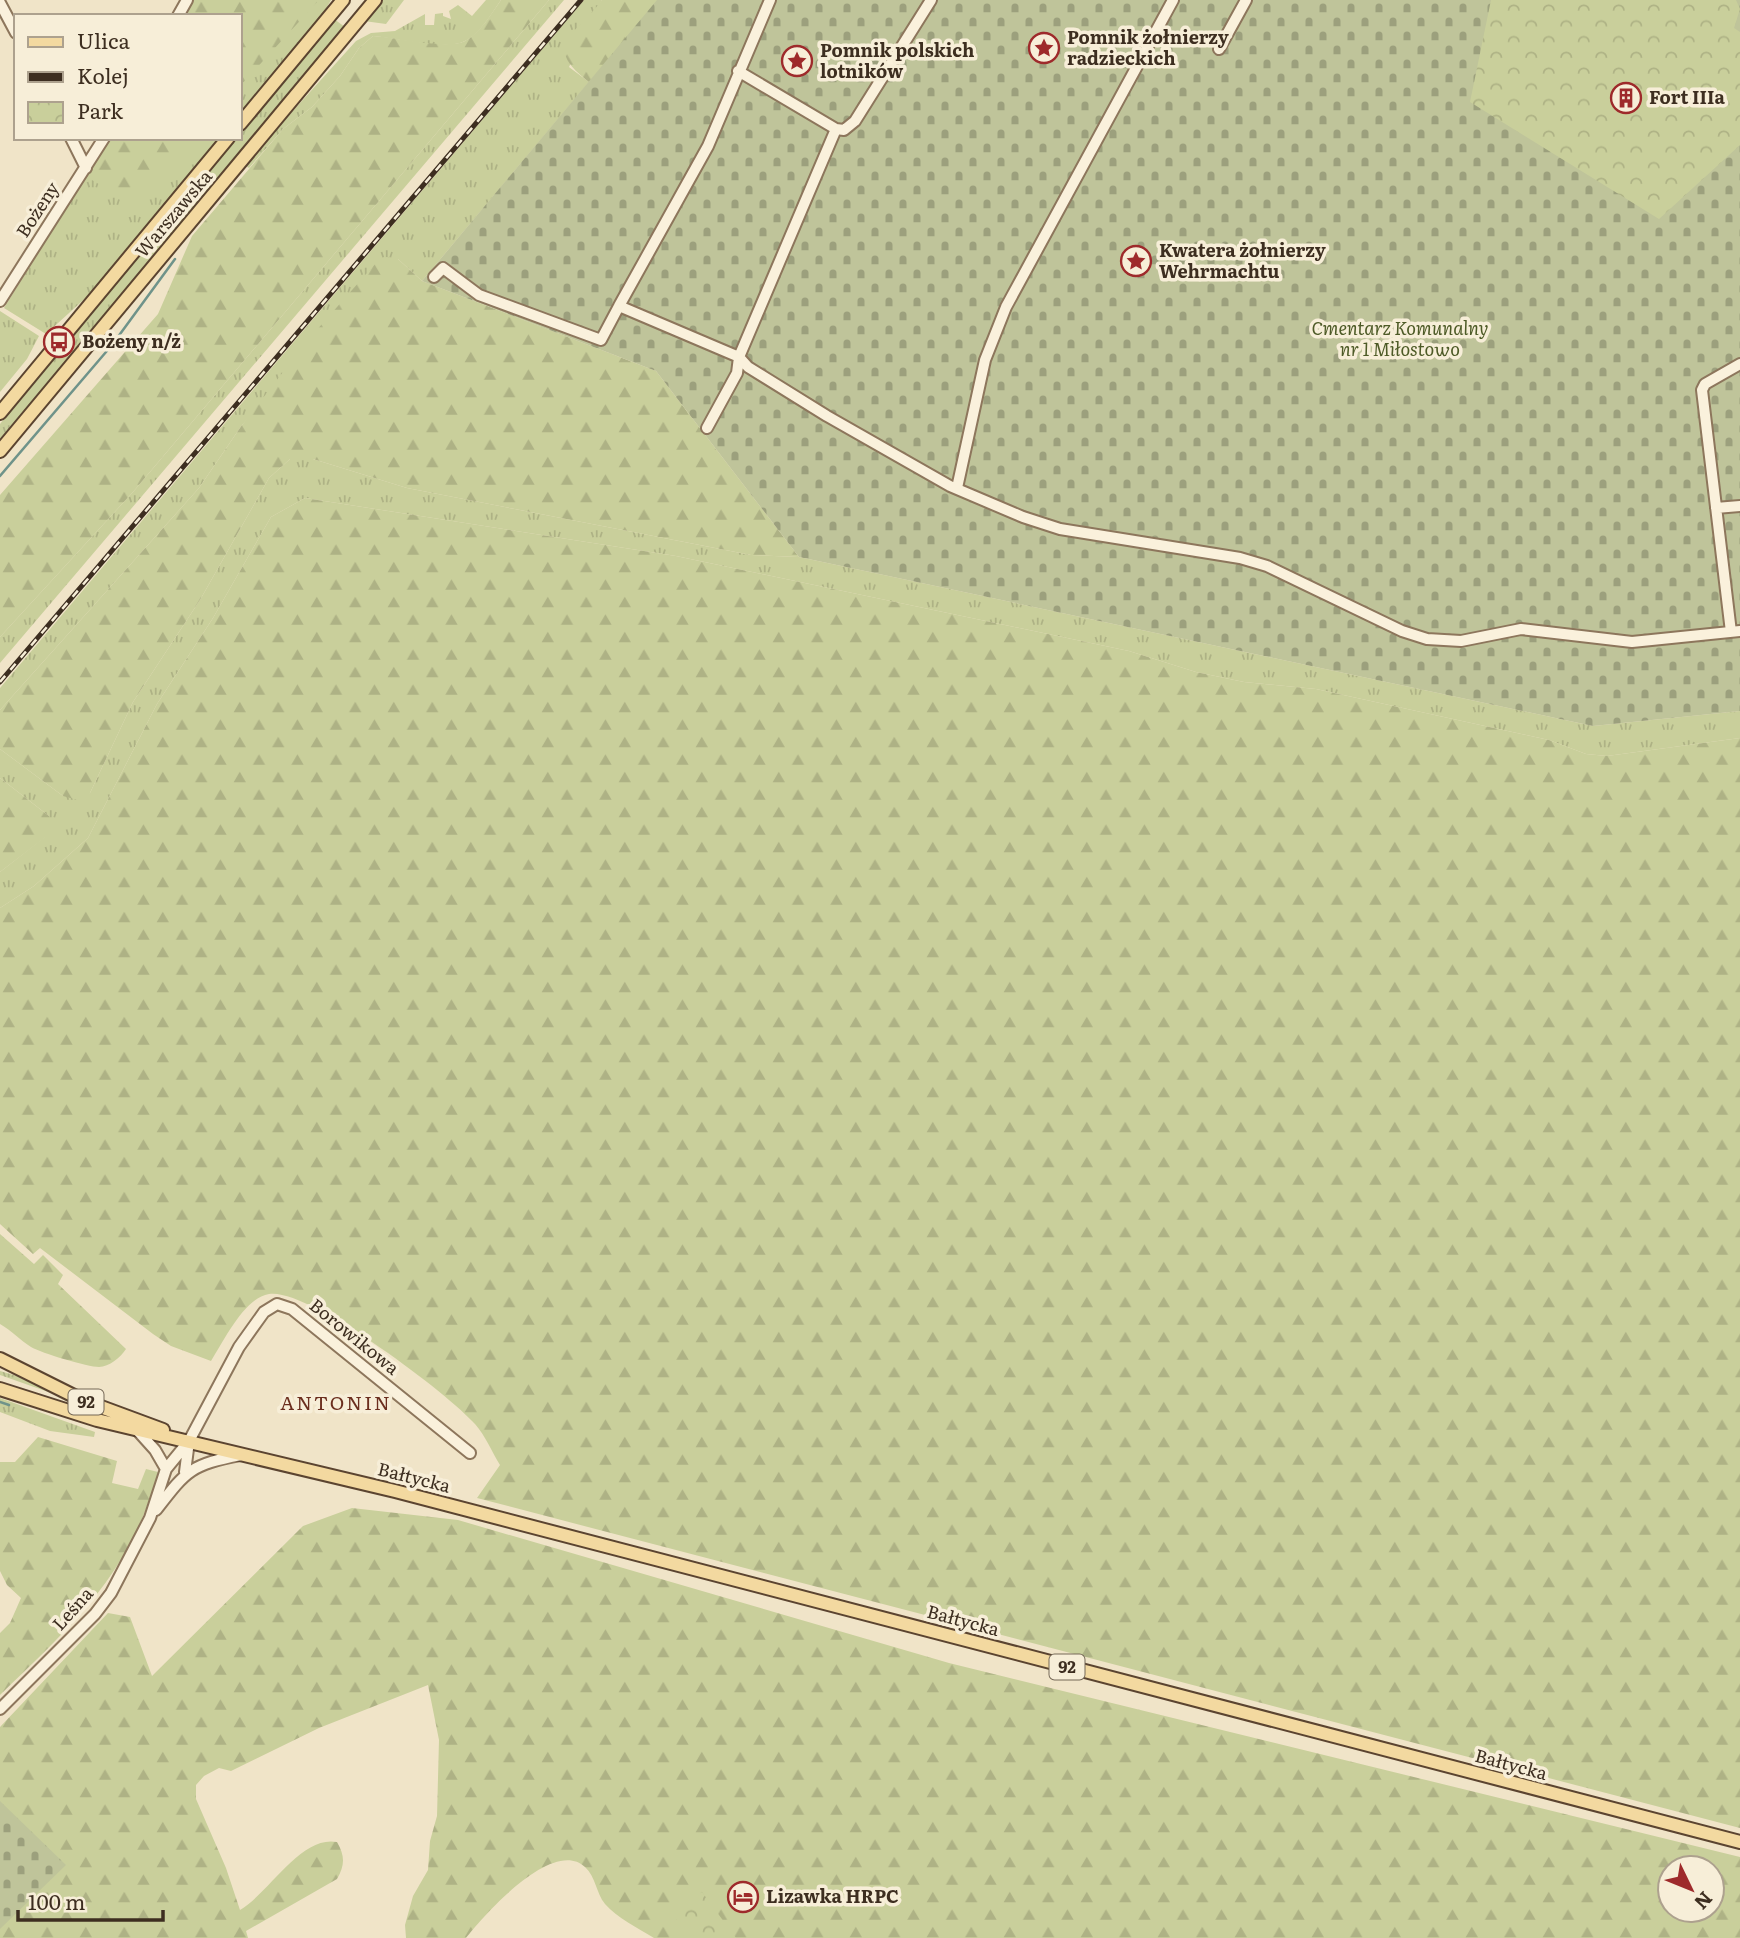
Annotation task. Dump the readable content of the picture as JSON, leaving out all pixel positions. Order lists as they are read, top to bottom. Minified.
{"streets":{"main road":["Warszawska","92","Bałtycka"],"street":["Bożeny","Borowikowa","Leśna"]},"crossings":[["Borowikowa","Bałtycka"],["Borowikowa","Leśna"],["Bałtycka","Leśna"]],"districts":["ANTONIN"],"parks":["Cmentarz Komunalny nr 1 Miłostowo"],"places":{"place":["Pomnik żołnierzy radzieckich","Pomnik polskich lotników","Kwatera żołnierzy Wehrmachtu"],"building":["Fort IIIa"],"bus stop":["Bożeny n/ż"],"hotel":["Lizawka HRPC"]},"legend":["Ulica","Kolej","Park"],"scale_bar":"100 m","north":"bottom right"}
